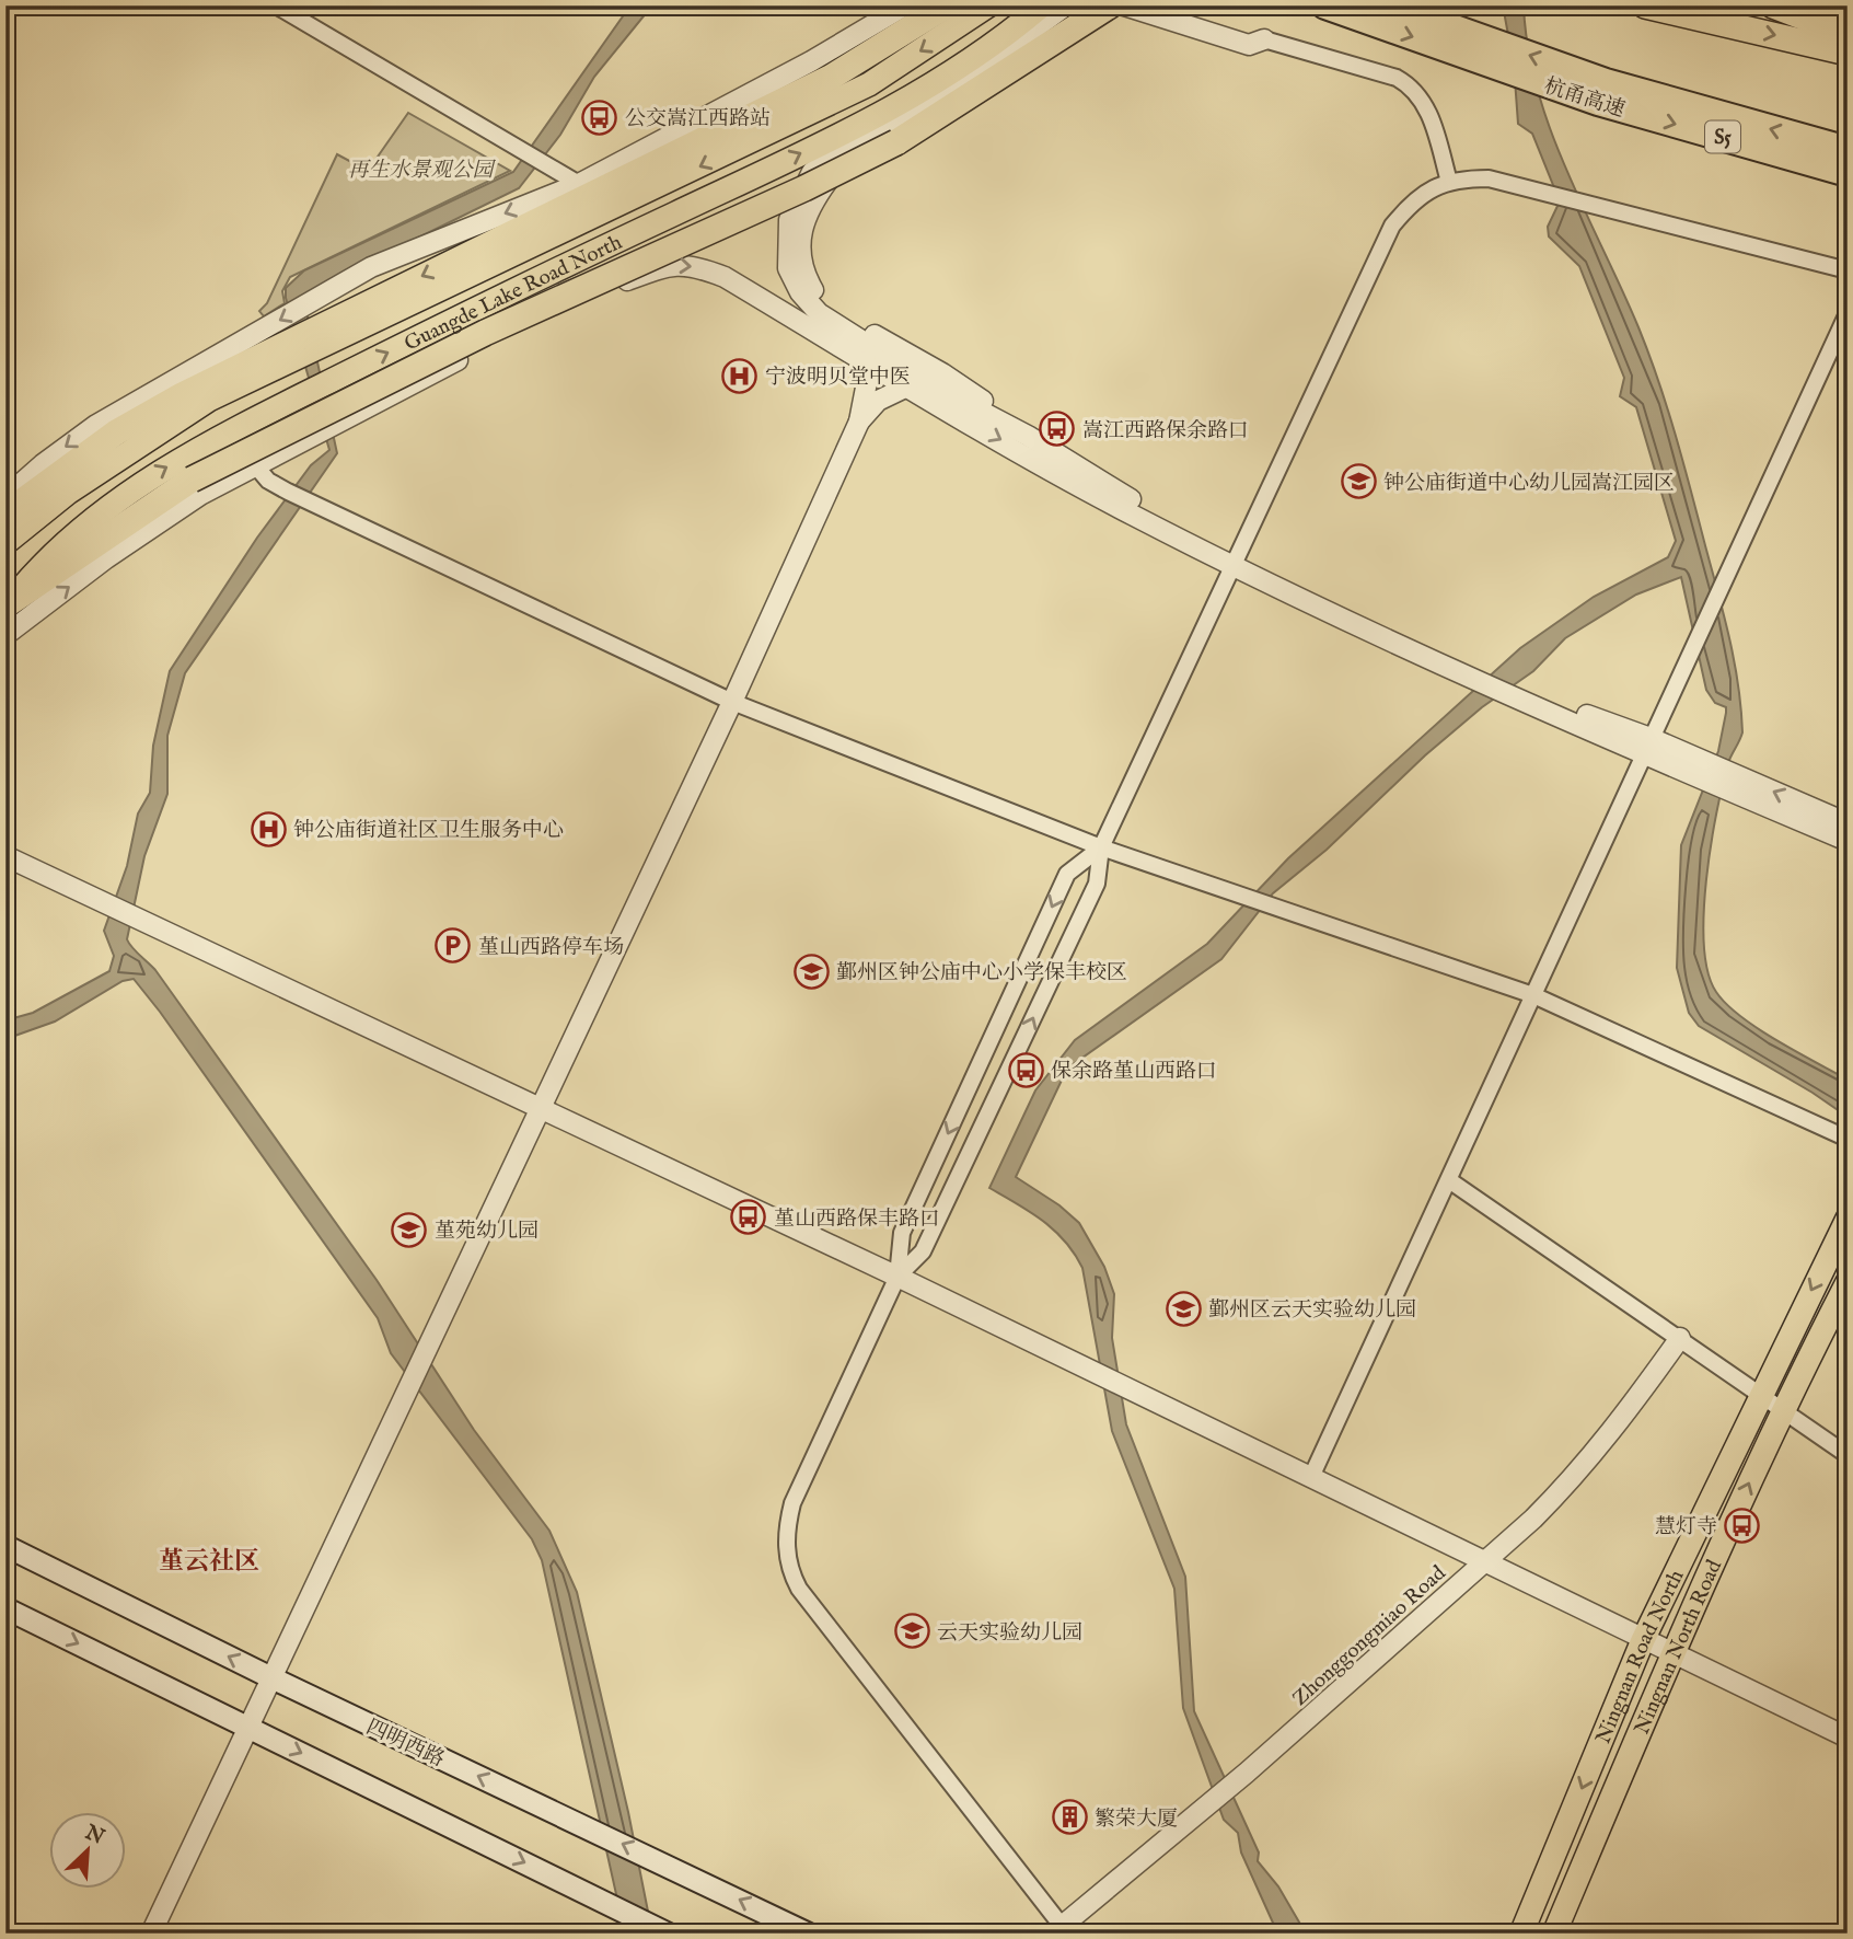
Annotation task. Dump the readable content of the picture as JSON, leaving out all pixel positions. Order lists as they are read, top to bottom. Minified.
{"streets":{"highway":["杭甬高速","S5"],"main road":["Guangde Lake Road North","Ningnan North Road","Ningnan Road North","四明西路"],"street":["Zhonggongmiao Road"]},"one_way":["Ningnan North Road","Ningnan Road North"],"districts":["堇云社区"],"parks":["再生水景观公园"],"places":{"bus stop":["公交嵩江西路站","嵩江西路保余路口","保余路堇山西路口","堇山西路保丰路口","慧灯寺"],"hospital":["宁波明贝堂中医","钟公庙街道社区卫生服务中心"],"school or university":["钟公庙街道中心幼儿园嵩江园区","鄞州区钟公庙中心小学保丰校区","堇苑幼儿园","鄞州区云天实验幼儿园","云天实验幼儿园"],"parking":["堇山西路停车场"],"building":["繁荣大厦"]},"north":"top right"}
